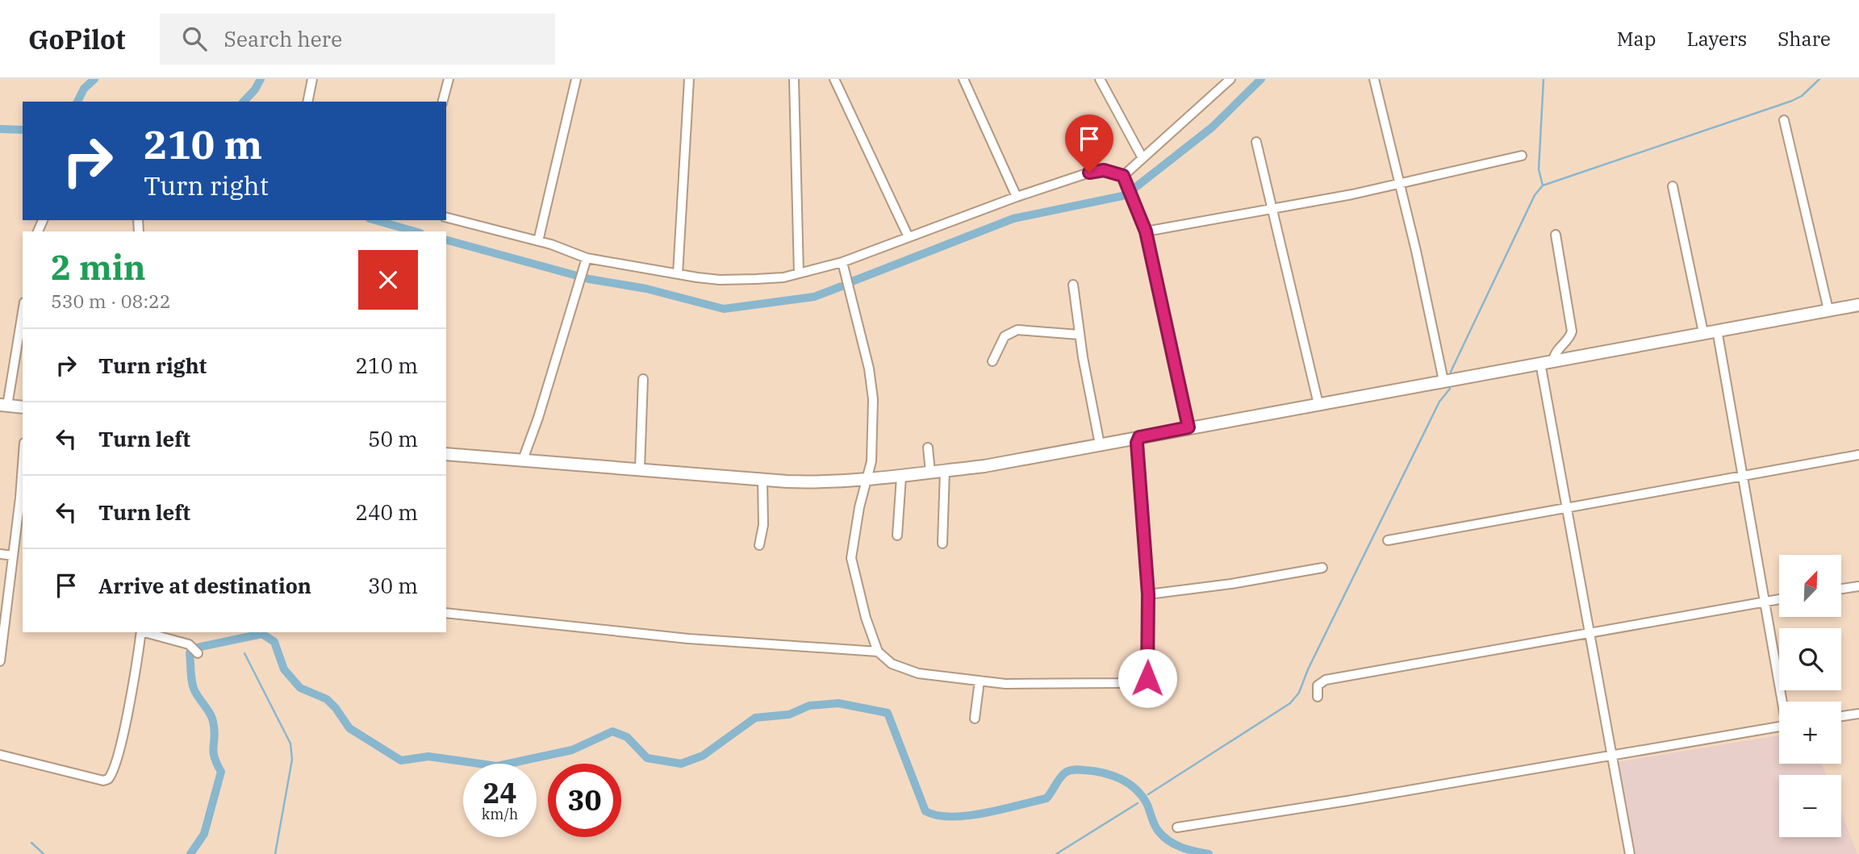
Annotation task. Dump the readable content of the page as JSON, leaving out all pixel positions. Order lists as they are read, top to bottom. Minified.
{"north":"top right","page":{"header":"GoPilot","search":"Search here","nav":["Map","Layers","Share"],"turn":["210 m","Turn right"],"heading":["2 min","530 m · 08:22"],"list":[{"name":"Turn right","value":"210 m"},{"name":"Turn left","value":"50 m"},{"name":"Turn left","value":"240 m"},{"name":"Arrive at destination","value":"30 m"}],"map_buttons":["+","−"],"speed":"24 km/h","limit":"30"}}
